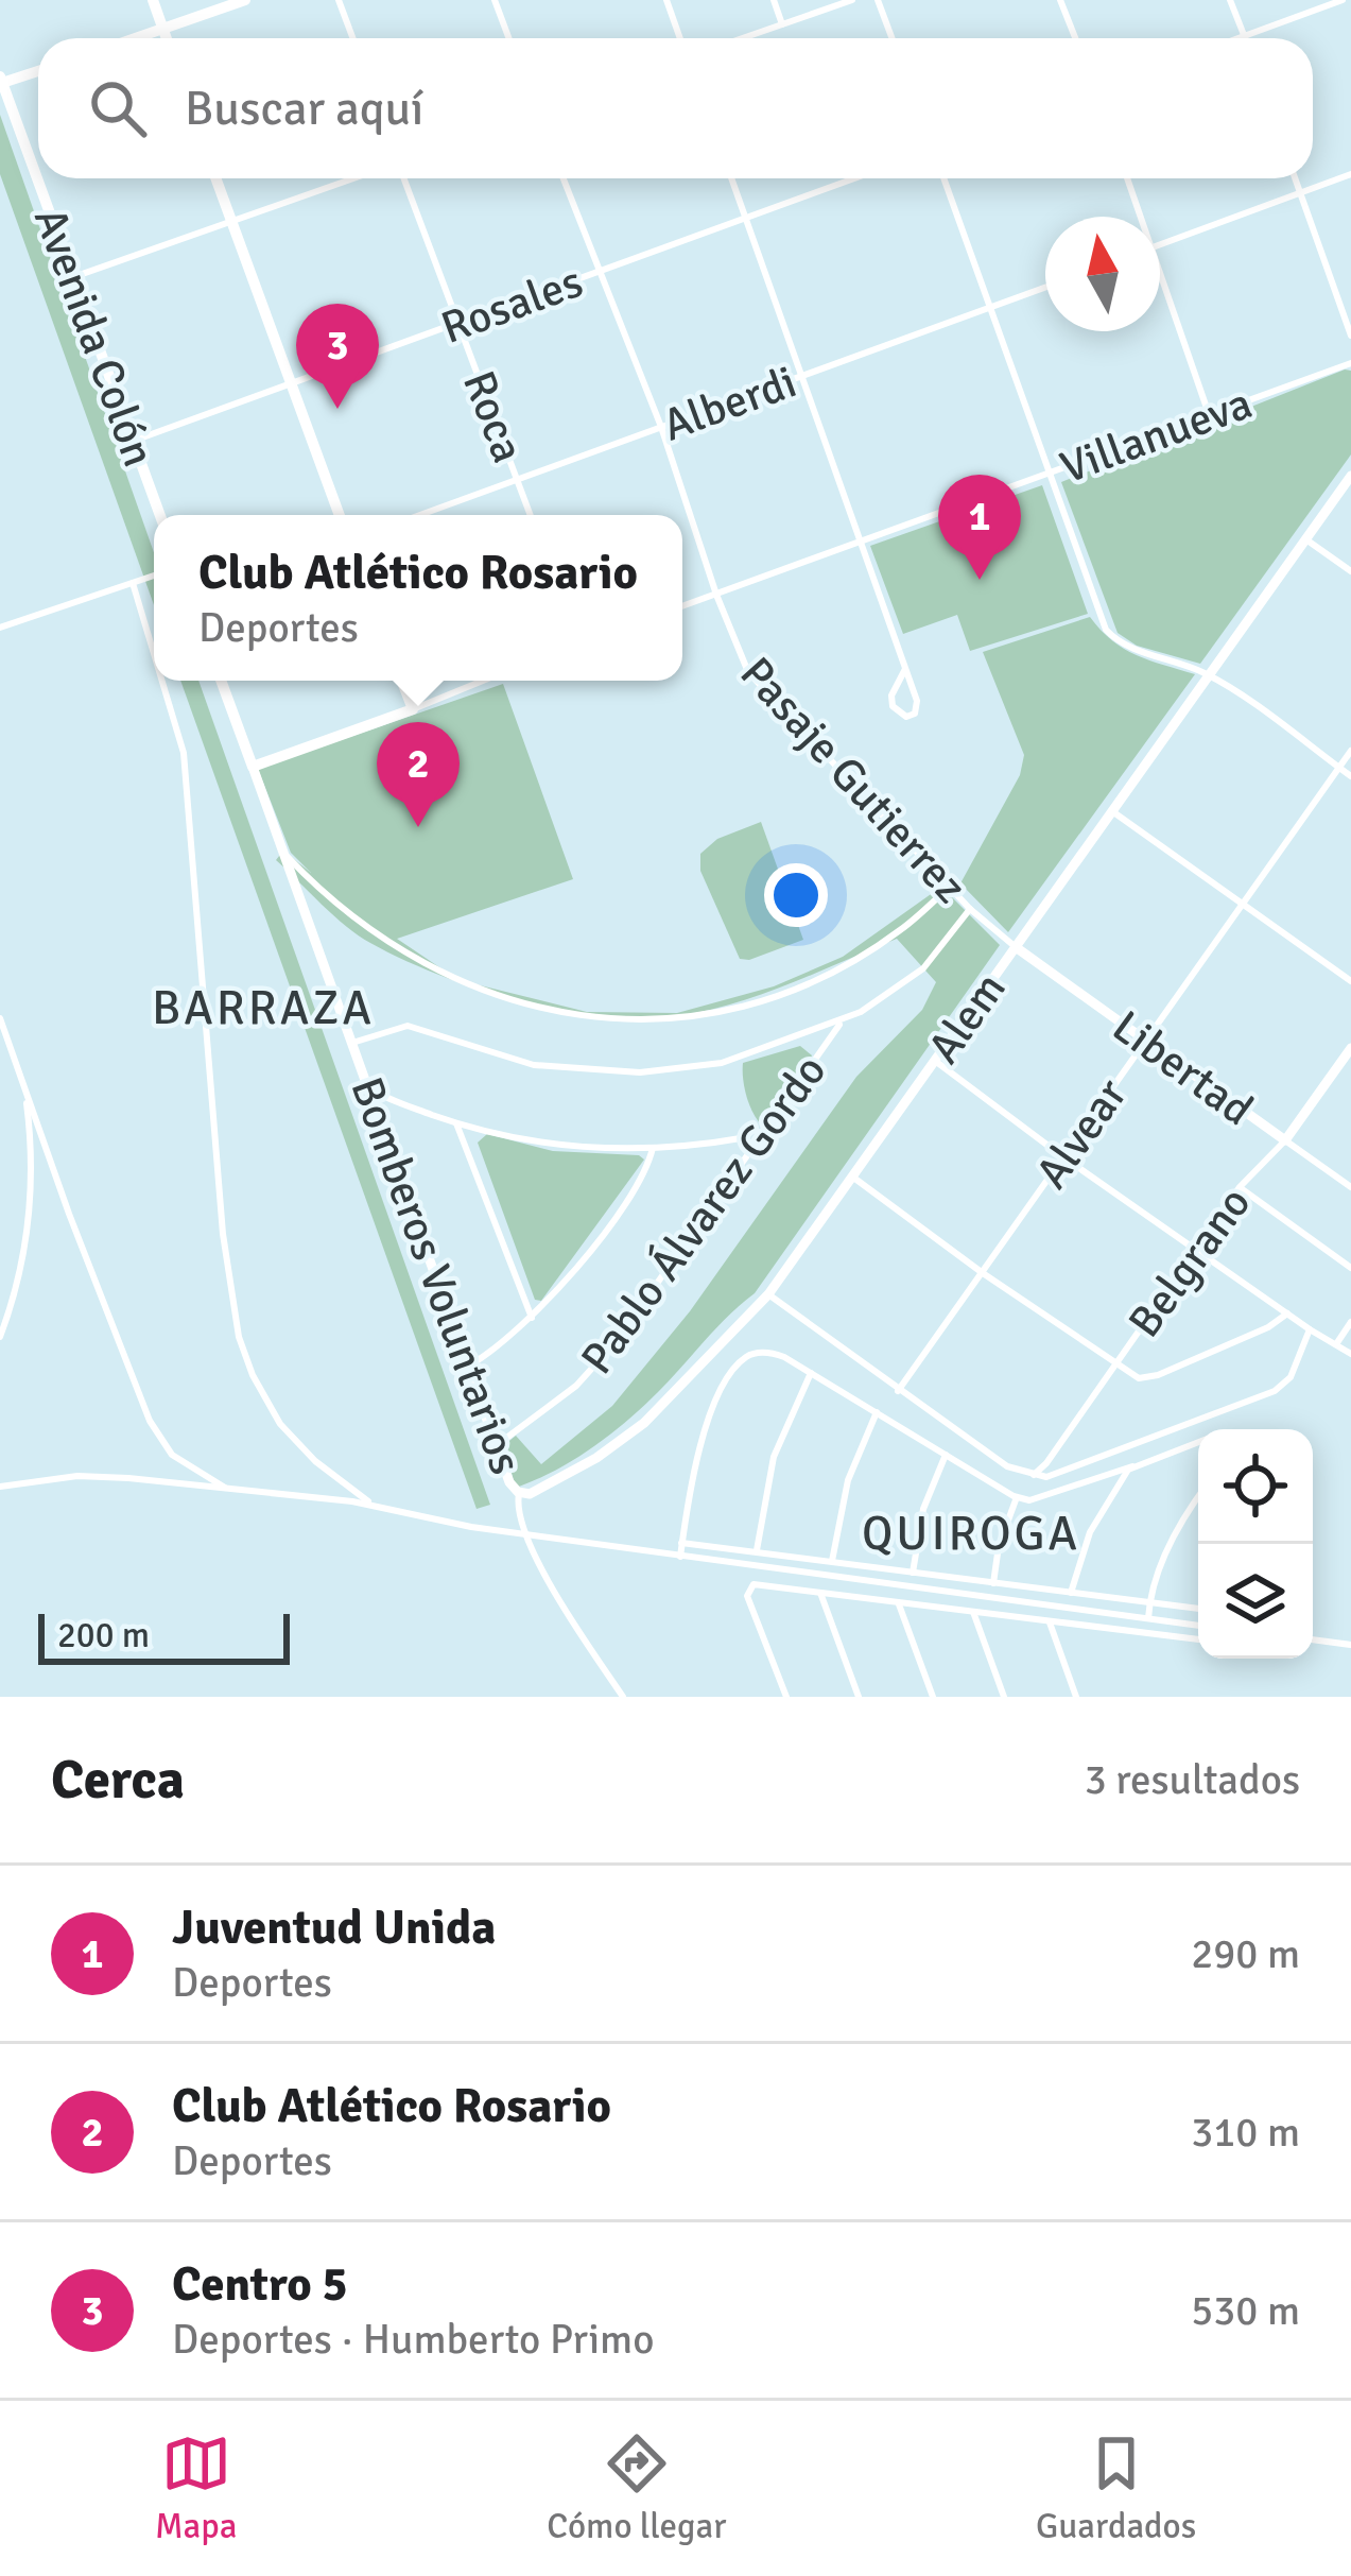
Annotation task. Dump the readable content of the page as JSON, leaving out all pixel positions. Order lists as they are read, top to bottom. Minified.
{"streets":{"main road":["Avenida Colón","Alem","Libertad","Belgrano","Bomberos Voluntarios"],"street":["Rosales","Alberdi","Roca","Villanueva","Pasaje Gutierrez","Alvear","Pablo Álvarez Gordo"]},"crossings":[["Rosales","Avenida Colón"],["Rosales","Roca"],["Rosales","Pasaje Gutierrez"],["Alberdi","Roca"],["Alberdi","Pasaje Gutierrez"],["Villanueva","Pasaje Gutierrez"],["Pasaje Gutierrez","Alem"],["Pasaje Gutierrez","Libertad"],["Alem","Libertad"],["Alem","Bomberos Voluntarios"],["Libertad","Alvear"],["Libertad","Belgrano"],["Pablo Álvarez Gordo","Bomberos Voluntarios"]],"districts":["BARRAZA","QUIROGA"],"scale_bar":"200 m","north":"top","page":{"search":"Buscar aquí","pins":["3","1","2"],"popup":["Club Atlético Rosario","Deportes"],"scale":"200 m","heading":["Cerca","3 resultados"],"list":[{"mark":"1","name":"Juventud Unida","note":"Deportes","value":"290 m"},{"mark":"2","name":"Club Atlético Rosario","note":"Deportes","value":"310 m"},{"mark":"3","name":"Centro 5","note":"Deportes · Humberto Primo","value":"530 m"}],"nav":["Mapa","Cómo llegar","Guardados"]}}
